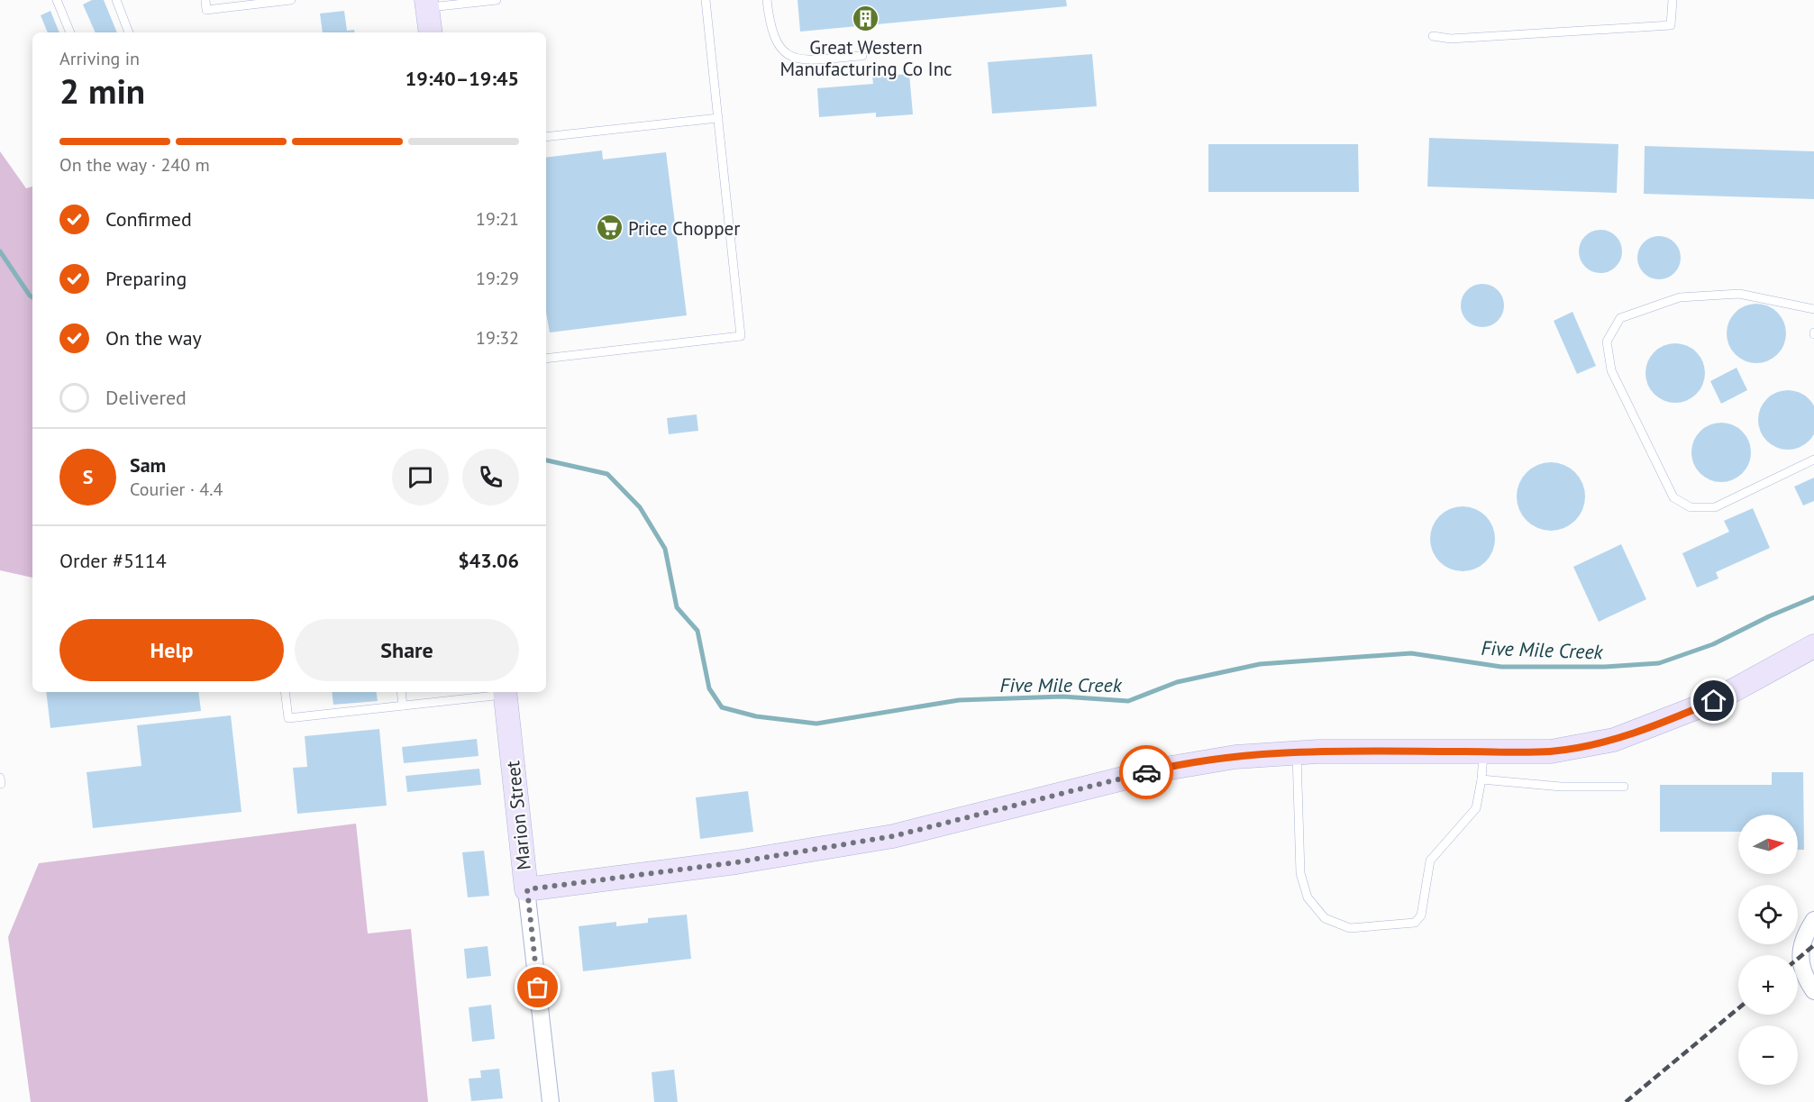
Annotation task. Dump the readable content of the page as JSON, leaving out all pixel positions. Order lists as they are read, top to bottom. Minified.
{"streets":{"street":["Marion Street"]},"water":["Five Mile Creek"],"places":{"building":["Great Western Manufacturing Co Inc"],"supermarket":["Price Chopper"]},"north":"right","page":{"heading":["2 min","Arriving in","19:40–19:45"],"panel":["Sam","Courier · 4.4","Order #5114","$43.06"],"bar":"On the way · 240 m","list":[["Confirmed","19:21"],["Preparing","19:29"],["On the way","19:32"],"Delivered"],"round":"S","buttons":["Help","Share"],"map_buttons":["+","−"]}}
